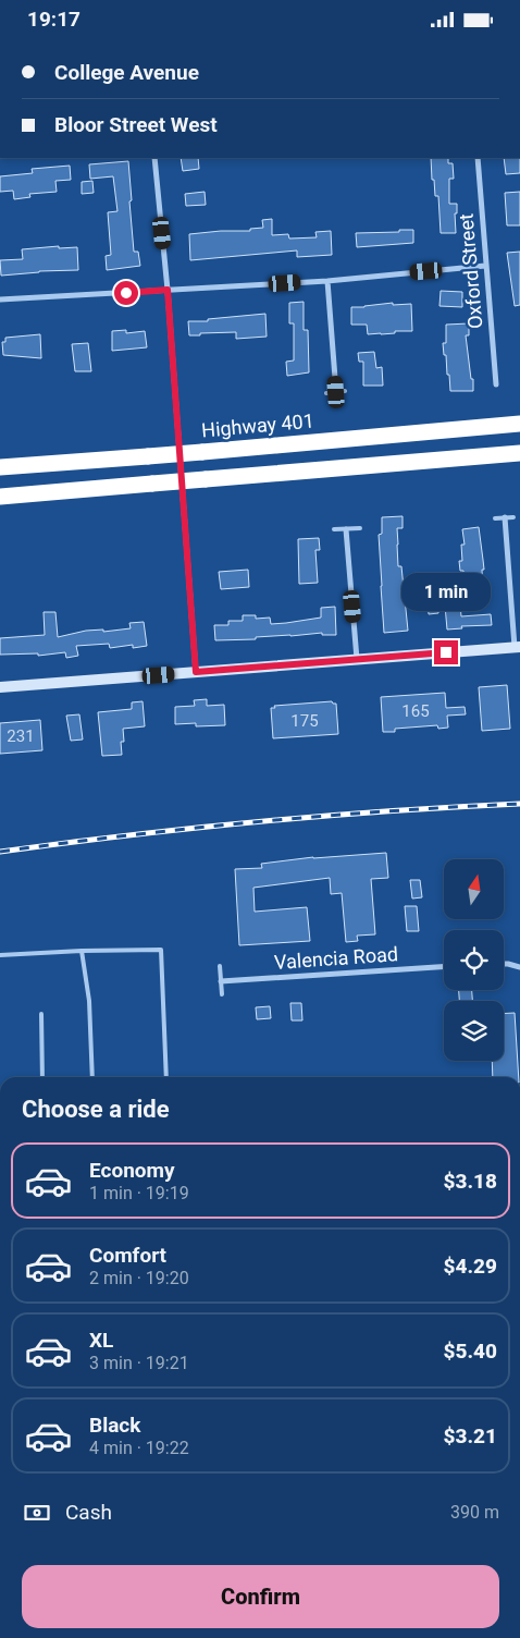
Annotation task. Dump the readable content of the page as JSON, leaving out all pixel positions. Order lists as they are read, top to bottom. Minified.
{"streets":{"highway":["Highway 401"],"street":["Oxford Street","Valencia Road"]},"house_numbers":["165","175","231"],"north":"top","page":{"status":"19:17","banner":["College Avenue","Bloor Street West"],"bubble":"1 min","heading":"Choose a ride","list":[{"name":"Economy","note":"1 min · 19:19","value":"$3.18"},{"name":"Comfort","note":"2 min · 19:20","value":"$4.29"},{"name":"XL","note":"3 min · 19:21","value":"$5.40"},{"name":"Black","note":"4 min · 19:22","value":"$3.21"}],"pay":["Cash","390 m"],"buttons":"Confirm"}}
